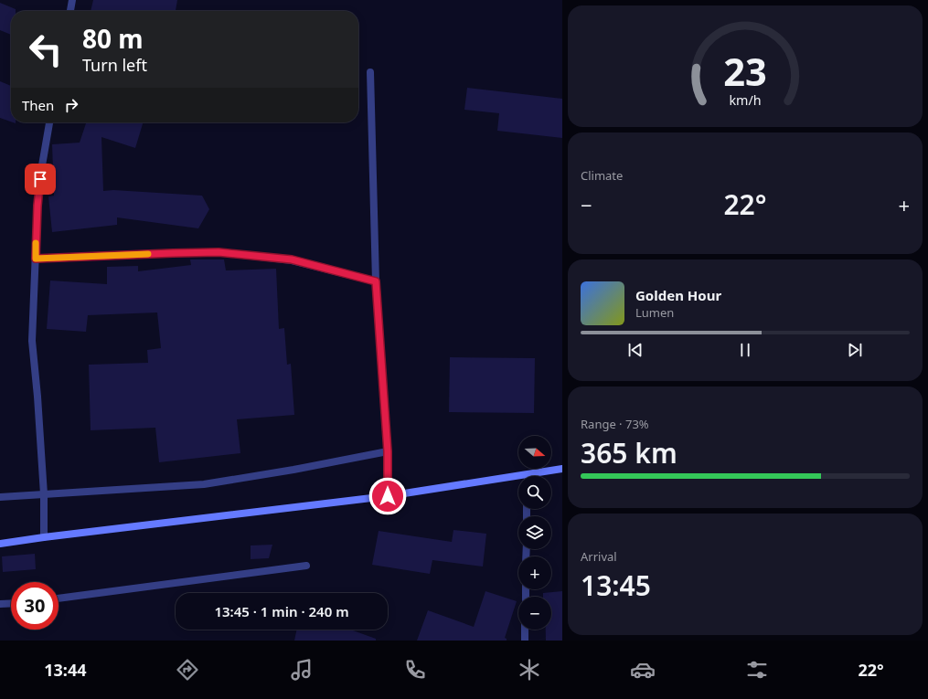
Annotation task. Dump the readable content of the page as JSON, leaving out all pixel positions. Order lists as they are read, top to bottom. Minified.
{"north":"right","page":{"turn":["80 m","Turn left"],"then":"Then","tile":["Climate",["Range · 73%","365 km"],["Arrival","13:45"]],"heat":["−","22°","+"],"song":["Golden Hour","Lumen"],"map_buttons":["+","−"],"limit":"30","trip":"13:45 · 1 min · 240 m","tabs":["13:44","22°"],"gauge":["23","km/h"]}}
